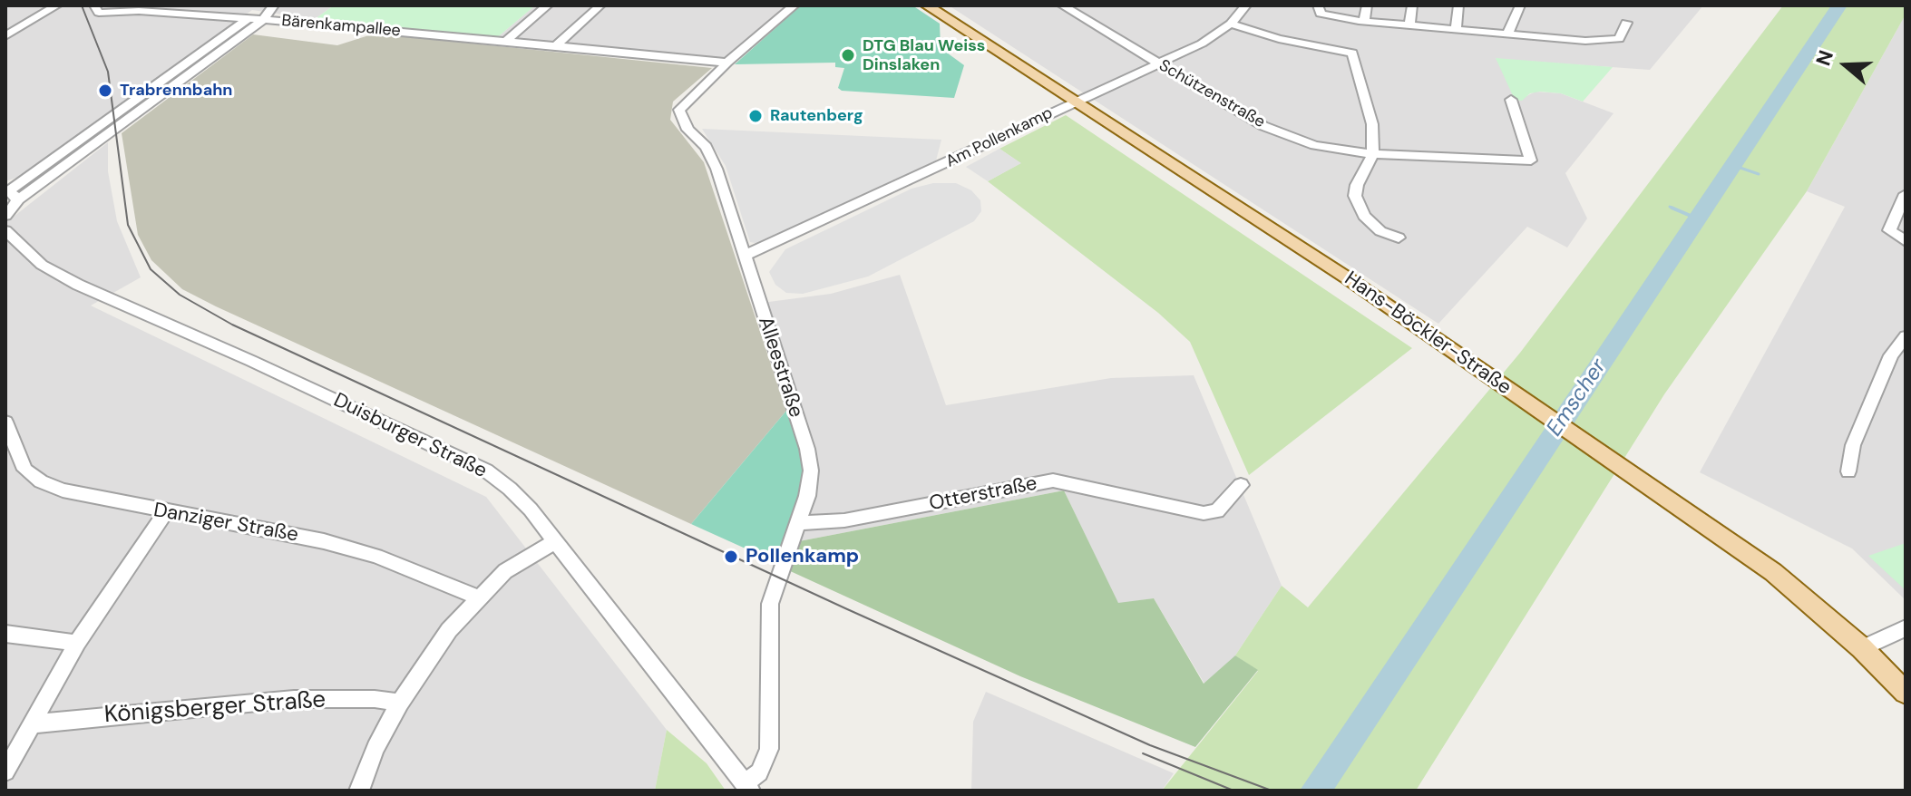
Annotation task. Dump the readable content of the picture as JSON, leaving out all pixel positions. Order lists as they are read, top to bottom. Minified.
{"streets":{"main road":["Hans-Böckler-Straße"],"street":["Bärenkampallee","Schützenstraße","Am Pollenkamp","Alleestraße","Duisburger Straße","Otterstraße","Danziger Straße","Königsberger Straße"]},"crossings":[["Bärenkampallee","Alleestraße"],["Schützenstraße","Am Pollenkamp"],["Am Pollenkamp","Hans-Böckler-Straße"],["Am Pollenkamp","Alleestraße"],["Alleestraße","Duisburger Straße"],["Alleestraße","Otterstraße"]],"water":["Emscher"],"places":["DTG Blau Weiss Dinslaken","Trabrennbahn","Rautenberg","Pollenkamp"],"north":"left"}
